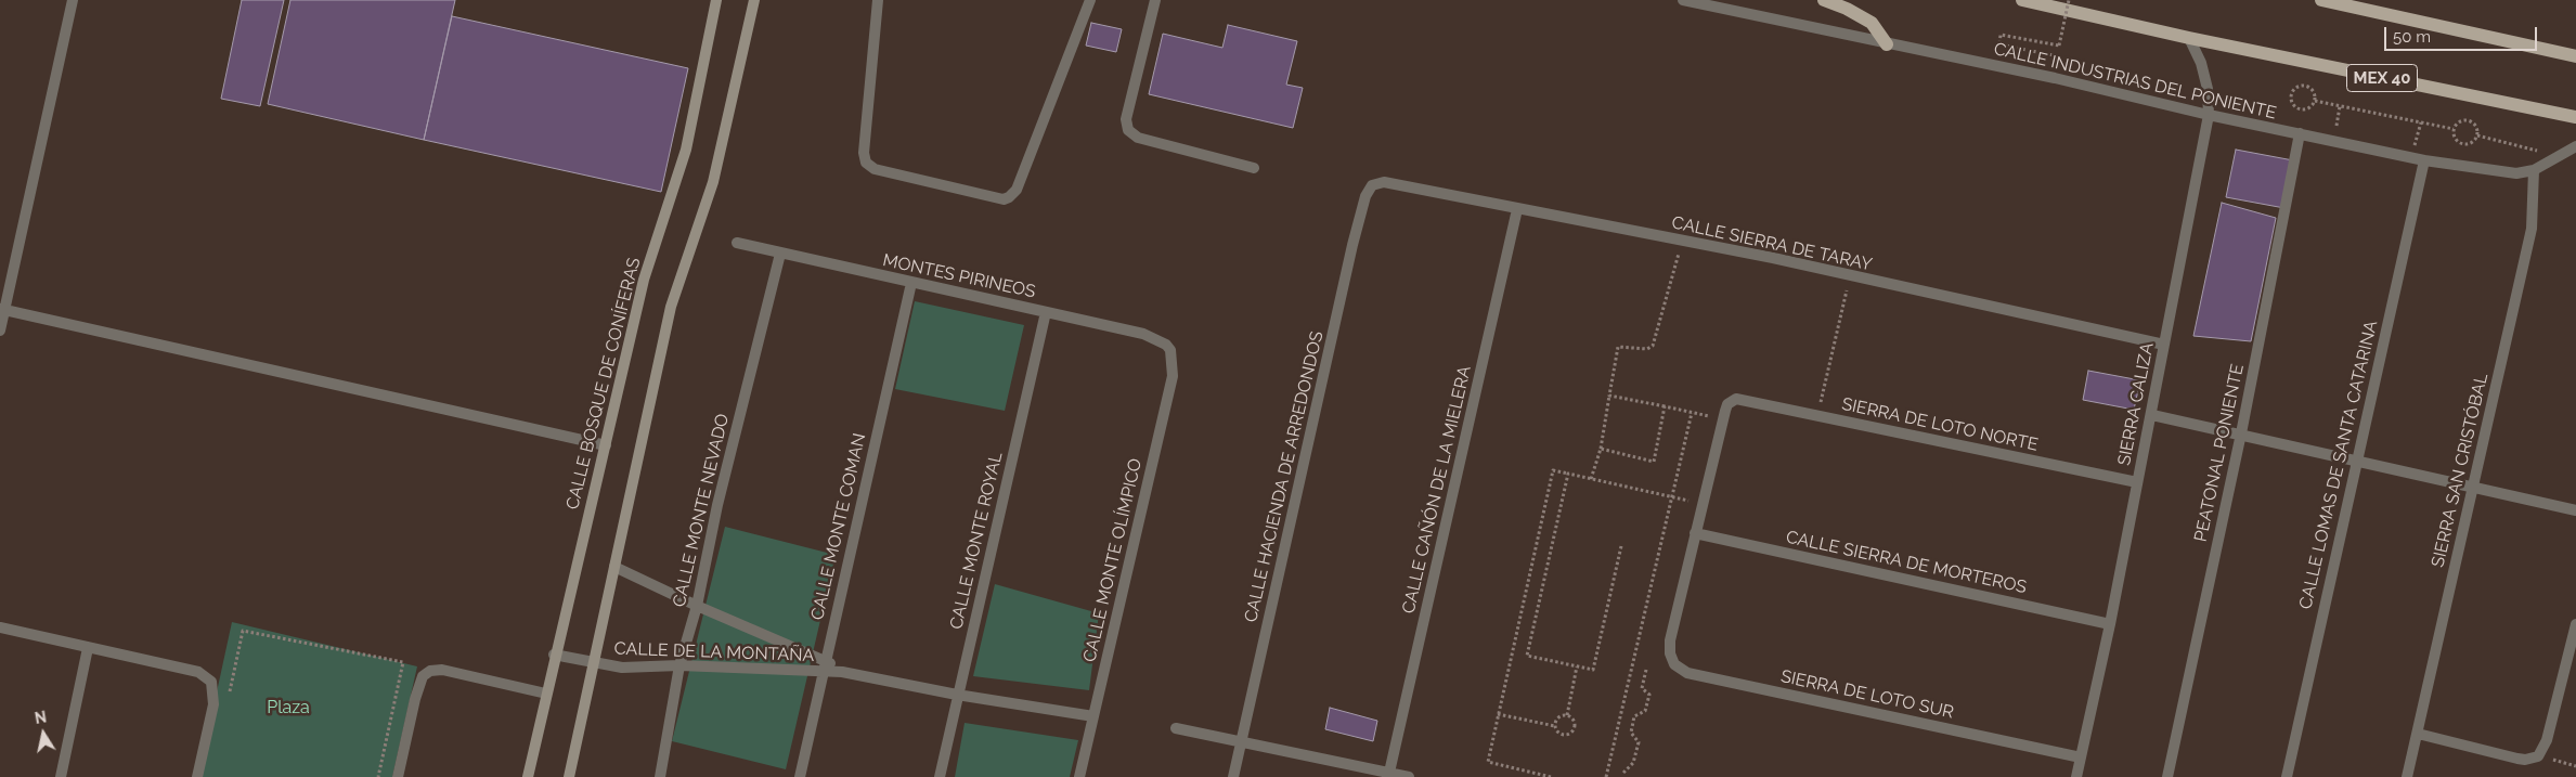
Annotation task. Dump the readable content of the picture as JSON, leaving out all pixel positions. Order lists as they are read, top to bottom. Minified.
{"streets":{"main road":["MEX 40"],"street":["CALLE INDUSTRIAS DEL PONIENTE","CALLE SIERRA DE TARAY","MONTES PIRINEOS","CALLE BOSQUE DE CONÍFERAS","SIERRA CALIZA","SIERRA DE LOTO NORTE","PEATONAL PONIENTE","CALLE LOMAS DE SANTA CATARINA","SIERRA SAN CRISTÓBAL","CALLE HACIENDA DE ARREDONDOS","CALLE CAÑÓN DE LA MIELERA","CALLE MONTE NEVADO","CALLE MONTE COMAN","CALLE MONTE ROYAL","CALLE MONTE OLÍMPICO","CALLE SIERRA DE MORTEROS","CALLE DE LA MONTAÑA","SIERRA DE LOTO SUR"]},"crossings":[["MEX 40","SIERRA CALIZA"],["CALLE INDUSTRIAS DEL PONIENTE","SIERRA CALIZA"],["CALLE INDUSTRIAS DEL PONIENTE","PEATONAL PONIENTE"],["CALLE INDUSTRIAS DEL PONIENTE","CALLE LOMAS DE SANTA CATARINA"],["CALLE INDUSTRIAS DEL PONIENTE","SIERRA SAN CRISTÓBAL"],["CALLE SIERRA DE TARAY","SIERRA CALIZA"],["CALLE SIERRA DE TARAY","CALLE HACIENDA DE ARREDONDOS"],["CALLE SIERRA DE TARAY","CALLE CAÑÓN DE LA MIELERA"],["MONTES PIRINEOS","CALLE MONTE NEVADO"],["MONTES PIRINEOS","CALLE MONTE COMAN"],["MONTES PIRINEOS","CALLE MONTE ROYAL"],["MONTES PIRINEOS","CALLE MONTE OLÍMPICO"],["CALLE BOSQUE DE CONÍFERAS","CALLE DE LA MONTAÑA"],["SIERRA CALIZA","SIERRA DE LOTO NORTE"],["SIERRA CALIZA","CALLE SIERRA DE MORTEROS"],["SIERRA CALIZA","SIERRA DE LOTO SUR"],["CALLE MONTE NEVADO","CALLE DE LA MONTAÑA"],["CALLE MONTE COMAN","CALLE DE LA MONTAÑA"],["CALLE MONTE ROYAL","CALLE DE LA MONTAÑA"],["CALLE MONTE OLÍMPICO","CALLE DE LA MONTAÑA"],["CALLE SIERRA DE MORTEROS","SIERRA DE LOTO SUR"]],"parks":["Plaza"],"scale_bar":"50 m","north":"top"}
